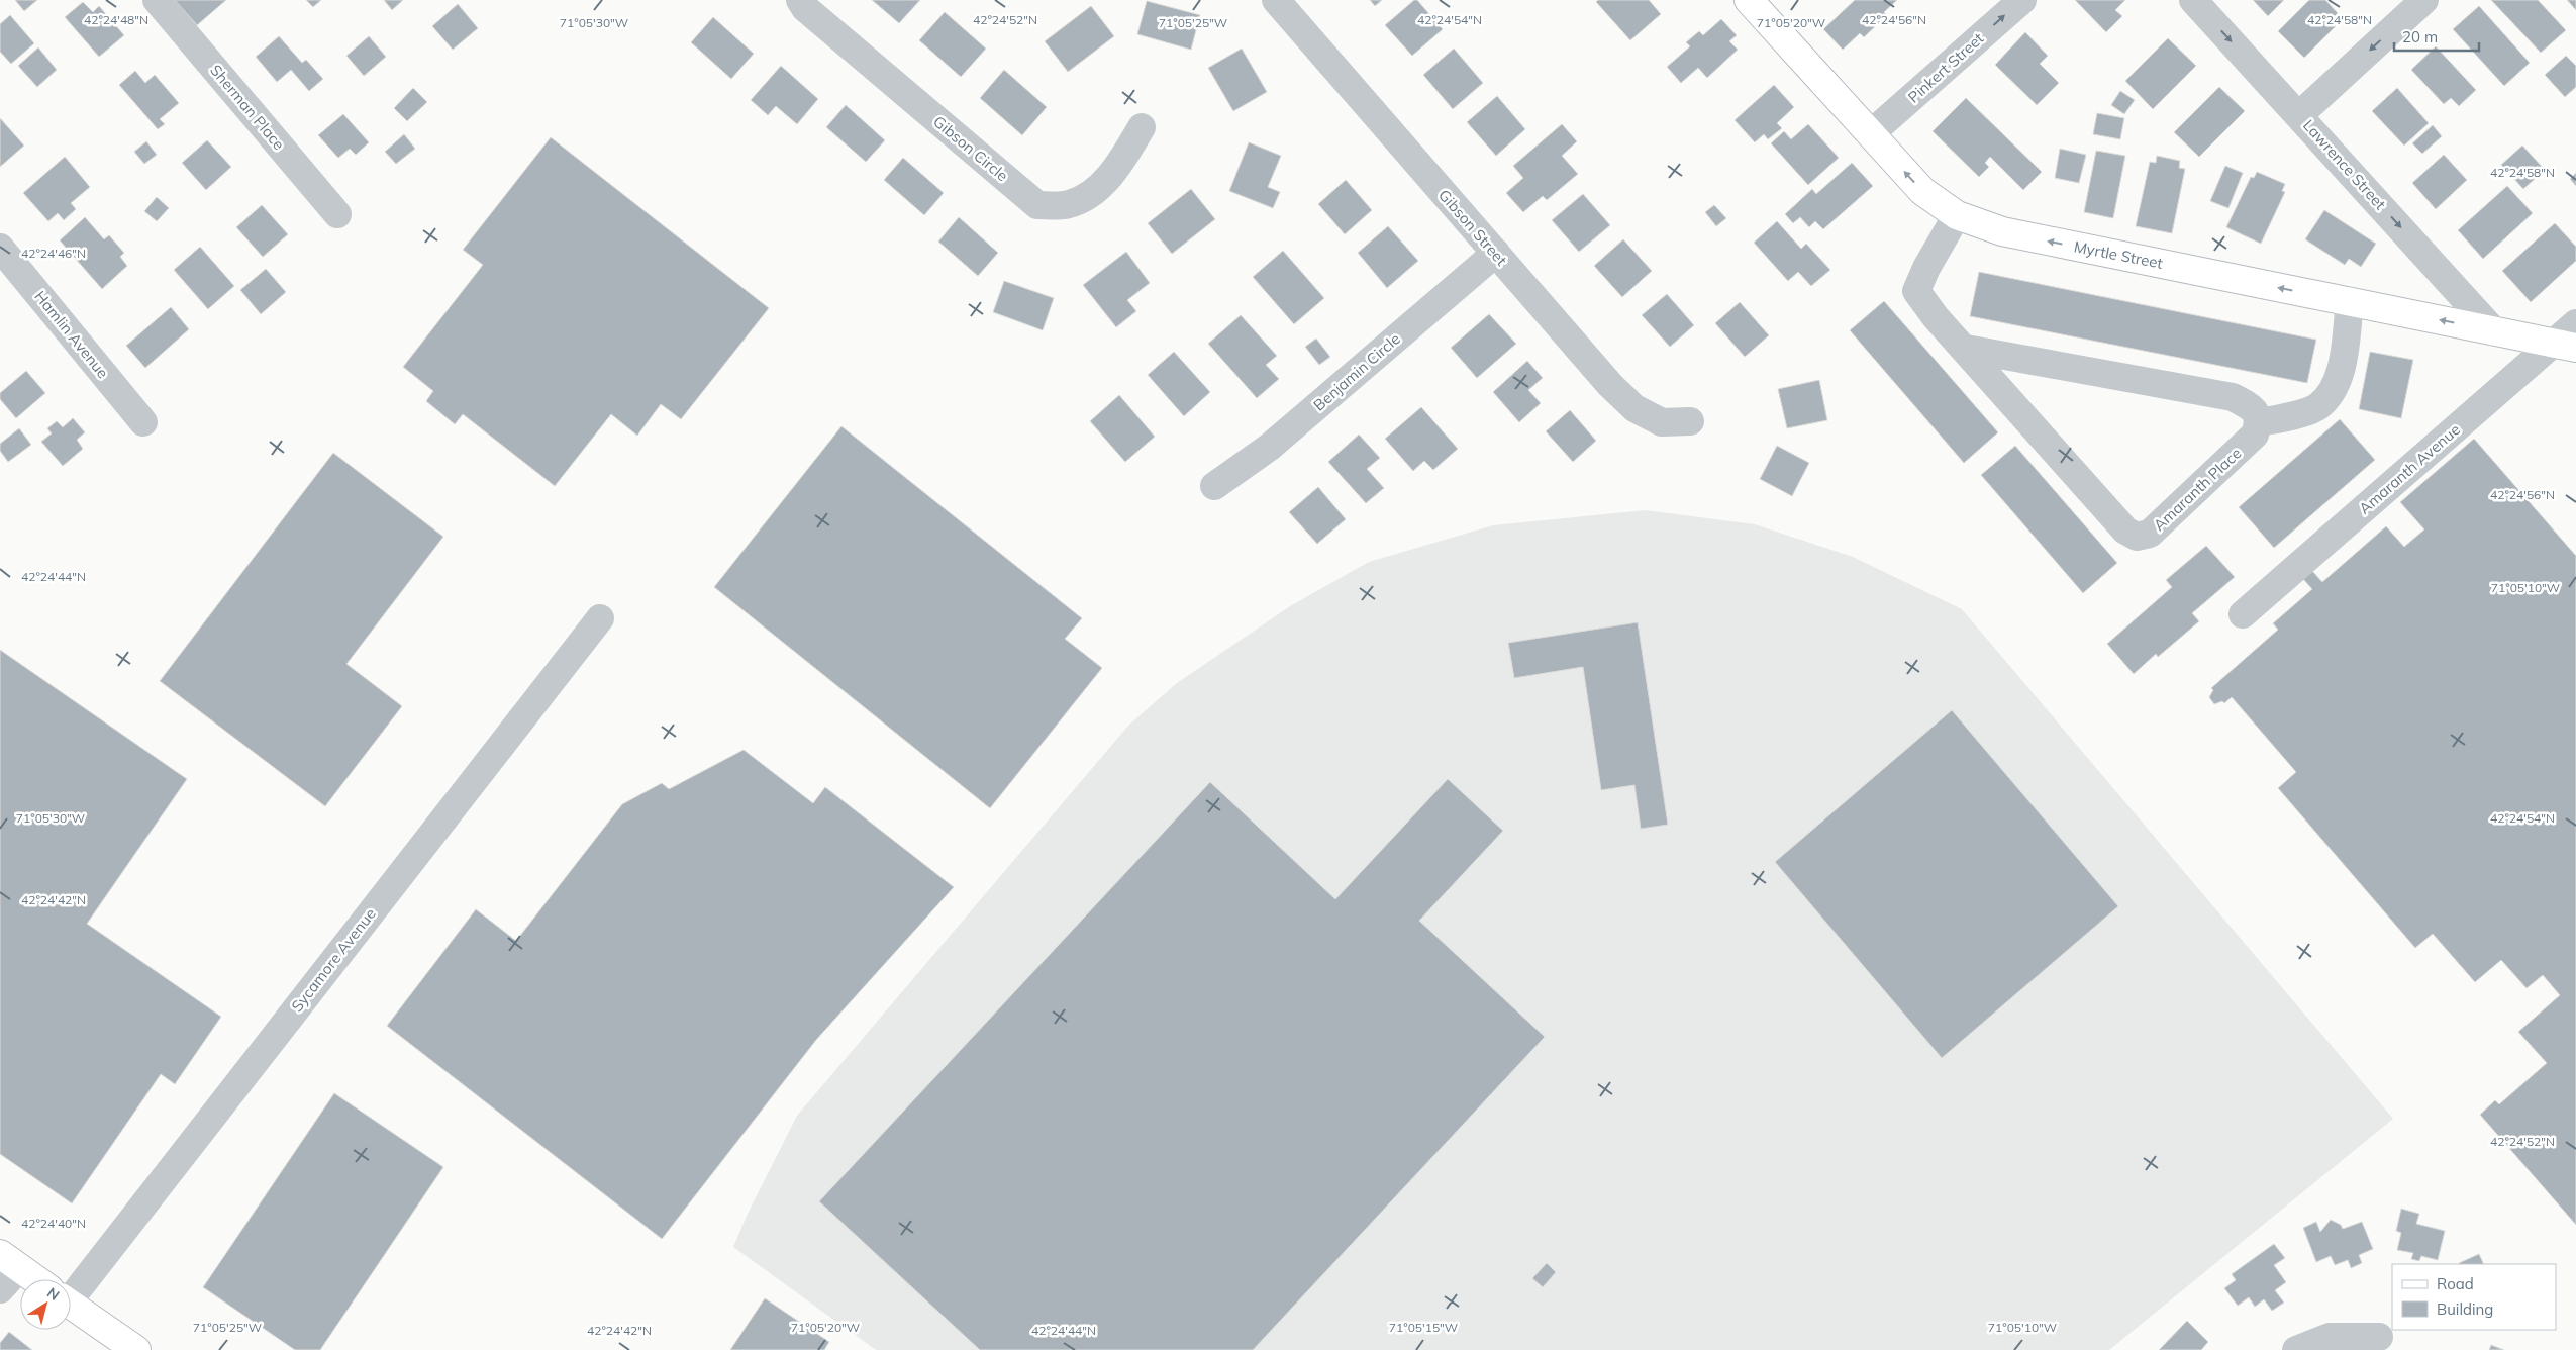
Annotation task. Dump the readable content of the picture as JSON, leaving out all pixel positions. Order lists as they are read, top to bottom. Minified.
{"streets":{"street":["Pinkert Street","Sherman Place","Gibson Circle","Lawrence Street","Gibson Street","Myrtle Street","Hamlin Avenue","Benjamin Circle","Amaranth Avenue","Amaranth Place","Sycamore Avenue"]},"crossings":[["Pinkert Street","Myrtle Street"],["Lawrence Street","Myrtle Street"],["Gibson Street","Benjamin Circle"],["Myrtle Street","Amaranth Avenue"],["Myrtle Street","Amaranth Place"]],"one_way":["Pinkert Street","Lawrence Street"],"legend":["Road","Building"],"scale_bar":"20 m","north":"top right","coordinates":["42°24'56\"N","42°24'48\"N","42°24'52\"N","42°24'54\"N","42°24'58\"N","71°05'30\"W","71°05'25\"W","71°05'20\"W","42°24'46\"N","42°24'44\"N","71°05'10\"W","42°24'42\"N","42°24'40\"N","71°05'15\"W"]}
